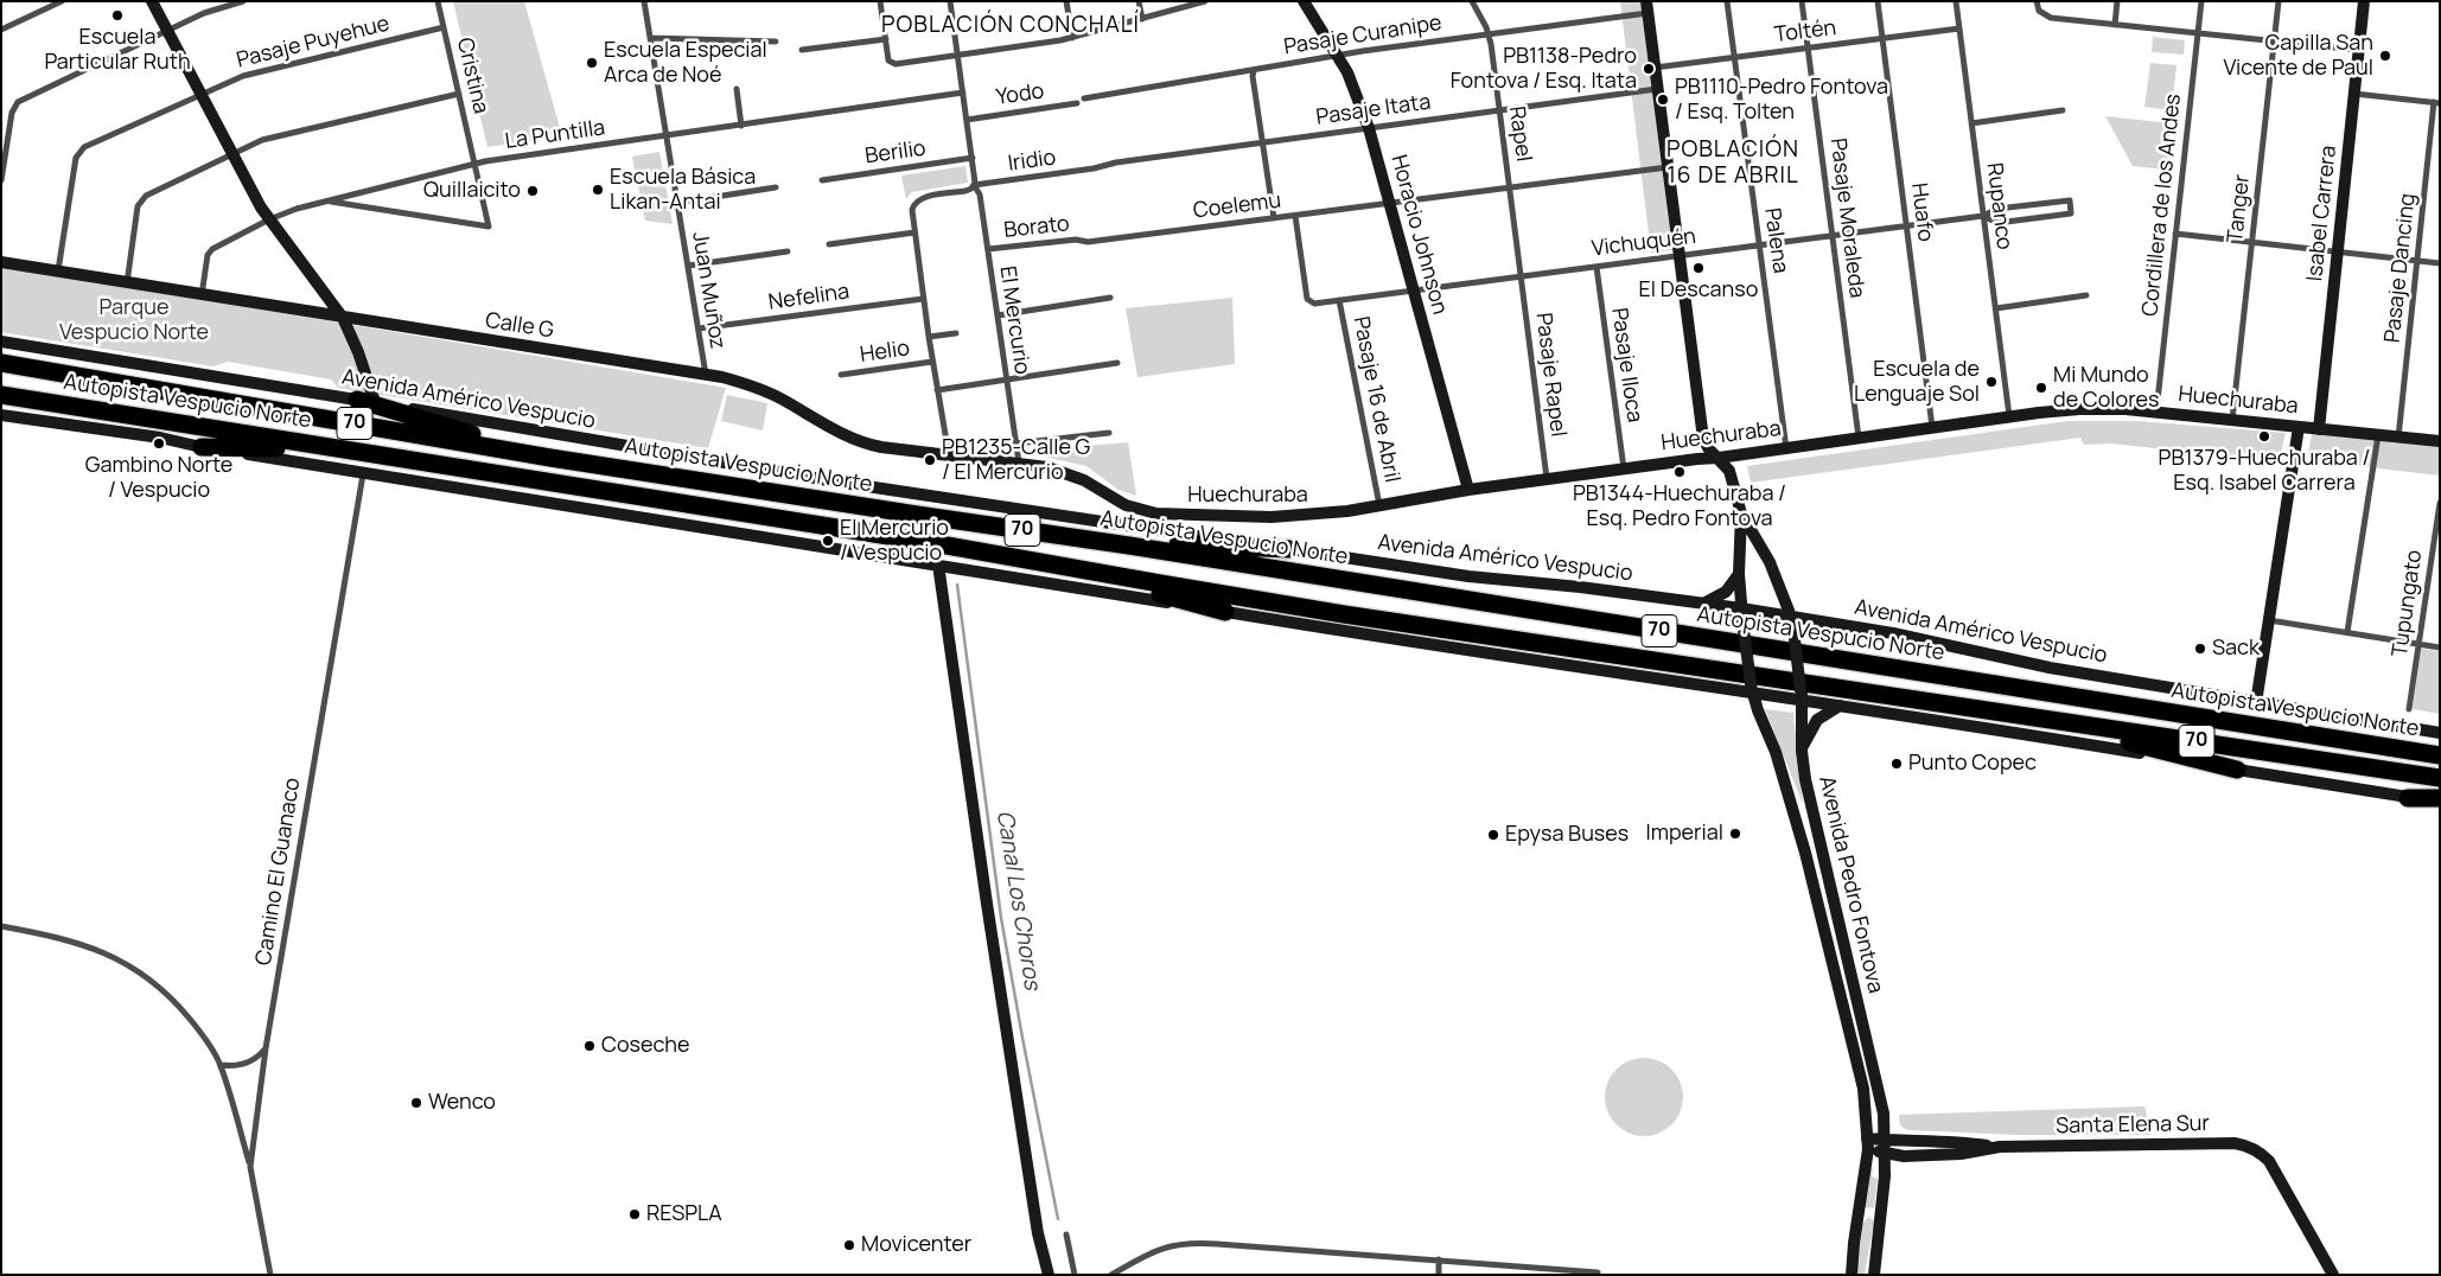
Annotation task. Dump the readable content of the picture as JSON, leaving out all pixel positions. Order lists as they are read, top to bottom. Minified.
{"streets":{"highway":["Autopista Vespucio Norte","70"],"street":["Toltén","Pasaje Curanipe","Pasaje Puyehue","Cristina","Yodo","Pasaje Itata","Rapel","La Puntilla","Berilio","Iridio","Cordillera de los Andes","Coelemu","Rupanco","Tanger","Huafo","Isabel Carrera","Pasaje Moraleda","Borato","Horacio Johnson","Palena","Vichuquén","Pasaje Dancing","Juan Muñoz","Nefelina","El Mercurio","Calle G","Helio","Pasaje Iloca","Pasaje Rapel","Avenida Américo Vespucio","Pasaje 16 de Abril","Huechuraba","Tupungato","Camino El Guanaco","Avenida Pedro Fontova","Santa Elena Sur"]},"crossings":[["Toltén","Rupanco"],["Toltén","Huafo"],["Toltén","Pasaje Moraleda"],["Toltén","Palena"],["Toltén","Avenida Pedro Fontova"],["Pasaje Curanipe","Rapel"],["Pasaje Curanipe","Horacio Johnson"],["Pasaje Curanipe","Avenida Pedro Fontova"],["Pasaje Puyehue","Cristina"],["Pasaje Puyehue","Calle G"],["Cristina","La Puntilla"],["Yodo","El Mercurio"],["Pasaje Itata","Rapel"],["Pasaje Itata","Iridio"],["Pasaje Itata","Horacio Johnson"],["Pasaje Itata","Avenida Pedro Fontova"],["Rapel","Coelemu"],["Rapel","Vichuquén"],["Rapel","Pasaje Rapel"],["La Puntilla","Juan Muñoz"],["La Puntilla","El Mercurio"],["La Puntilla","Calle G"],["Berilio","El Mercurio"],["Iridio","El Mercurio"],["Cordillera de los Andes","Huechuraba"],["Coelemu","Borato"],["Coelemu","Horacio Johnson"],["Coelemu","Vichuquén"],["Coelemu","Avenida Pedro Fontova"],["Rupanco","Vichuquén"],["Rupanco","Huechuraba"],["Tanger","Huechuraba"],["Huafo","Vichuquén"],["Huafo","Huechuraba"],["Isabel Carrera","Huechuraba"],["Pasaje Moraleda","Vichuquén"],["Pasaje Moraleda","Huechuraba"],["Borato","El Mercurio"],["Horacio Johnson","Vichuquén"],["Horacio Johnson","Huechuraba"],["Palena","Vichuquén"],["Palena","Huechuraba"],["Vichuquén","Pasaje Iloca"],["Vichuquén","Pasaje Rapel"],["Vichuquén","Pasaje 16 de Abril"],["Vichuquén","Avenida Pedro Fontova"],["Pasaje Dancing","Huechuraba"],["Juan Muñoz","Nefelina"],["Juan Muñoz","Calle G"],["El Mercurio","Calle G"],["El Mercurio","Huechuraba"],["Calle G","Huechuraba"],["Pasaje Iloca","Huechuraba"],["Pasaje Rapel","Huechuraba"],["Avenida Américo Vespucio","Avenida Pedro Fontova"],["Pasaje 16 de Abril","Huechuraba"],["Huechuraba","Avenida Pedro Fontova"],["Avenida Pedro Fontova","Santa Elena Sur"]],"districts":["POBLACIÓN CONCHALÍ","POBLACIÓN 16 DE ABRIL"],"water":["Canal Los Choros"],"parks":["Parque Vespucio Norte"],"places":["Escuela Particular Ruth","Capilla San Vicente de Paul","Escuela Especial Arca de Noé","PB1138-Pedro Fontova / Esq. Itata","PB1110-Pedro Fontova / Esq. Tolten","Escuela Básica Likan-Antai","Quillaicito","El Descanso","Escuela de Lenguaje Sol","Mi Mundo de Colores","PB1379-Huechuraba / Esq. Isabel Carrera","Gambino Norte / Vespucio","PB1235-Calle G / El Mercurio","PB1344-Huechuraba / Esq. Pedro Fontova","El Mercurio / Vespucio","Sack","Punto Copec","Imperial","Epysa Buses","Coseche","Wenco","RESPLA","Movicenter"]}
